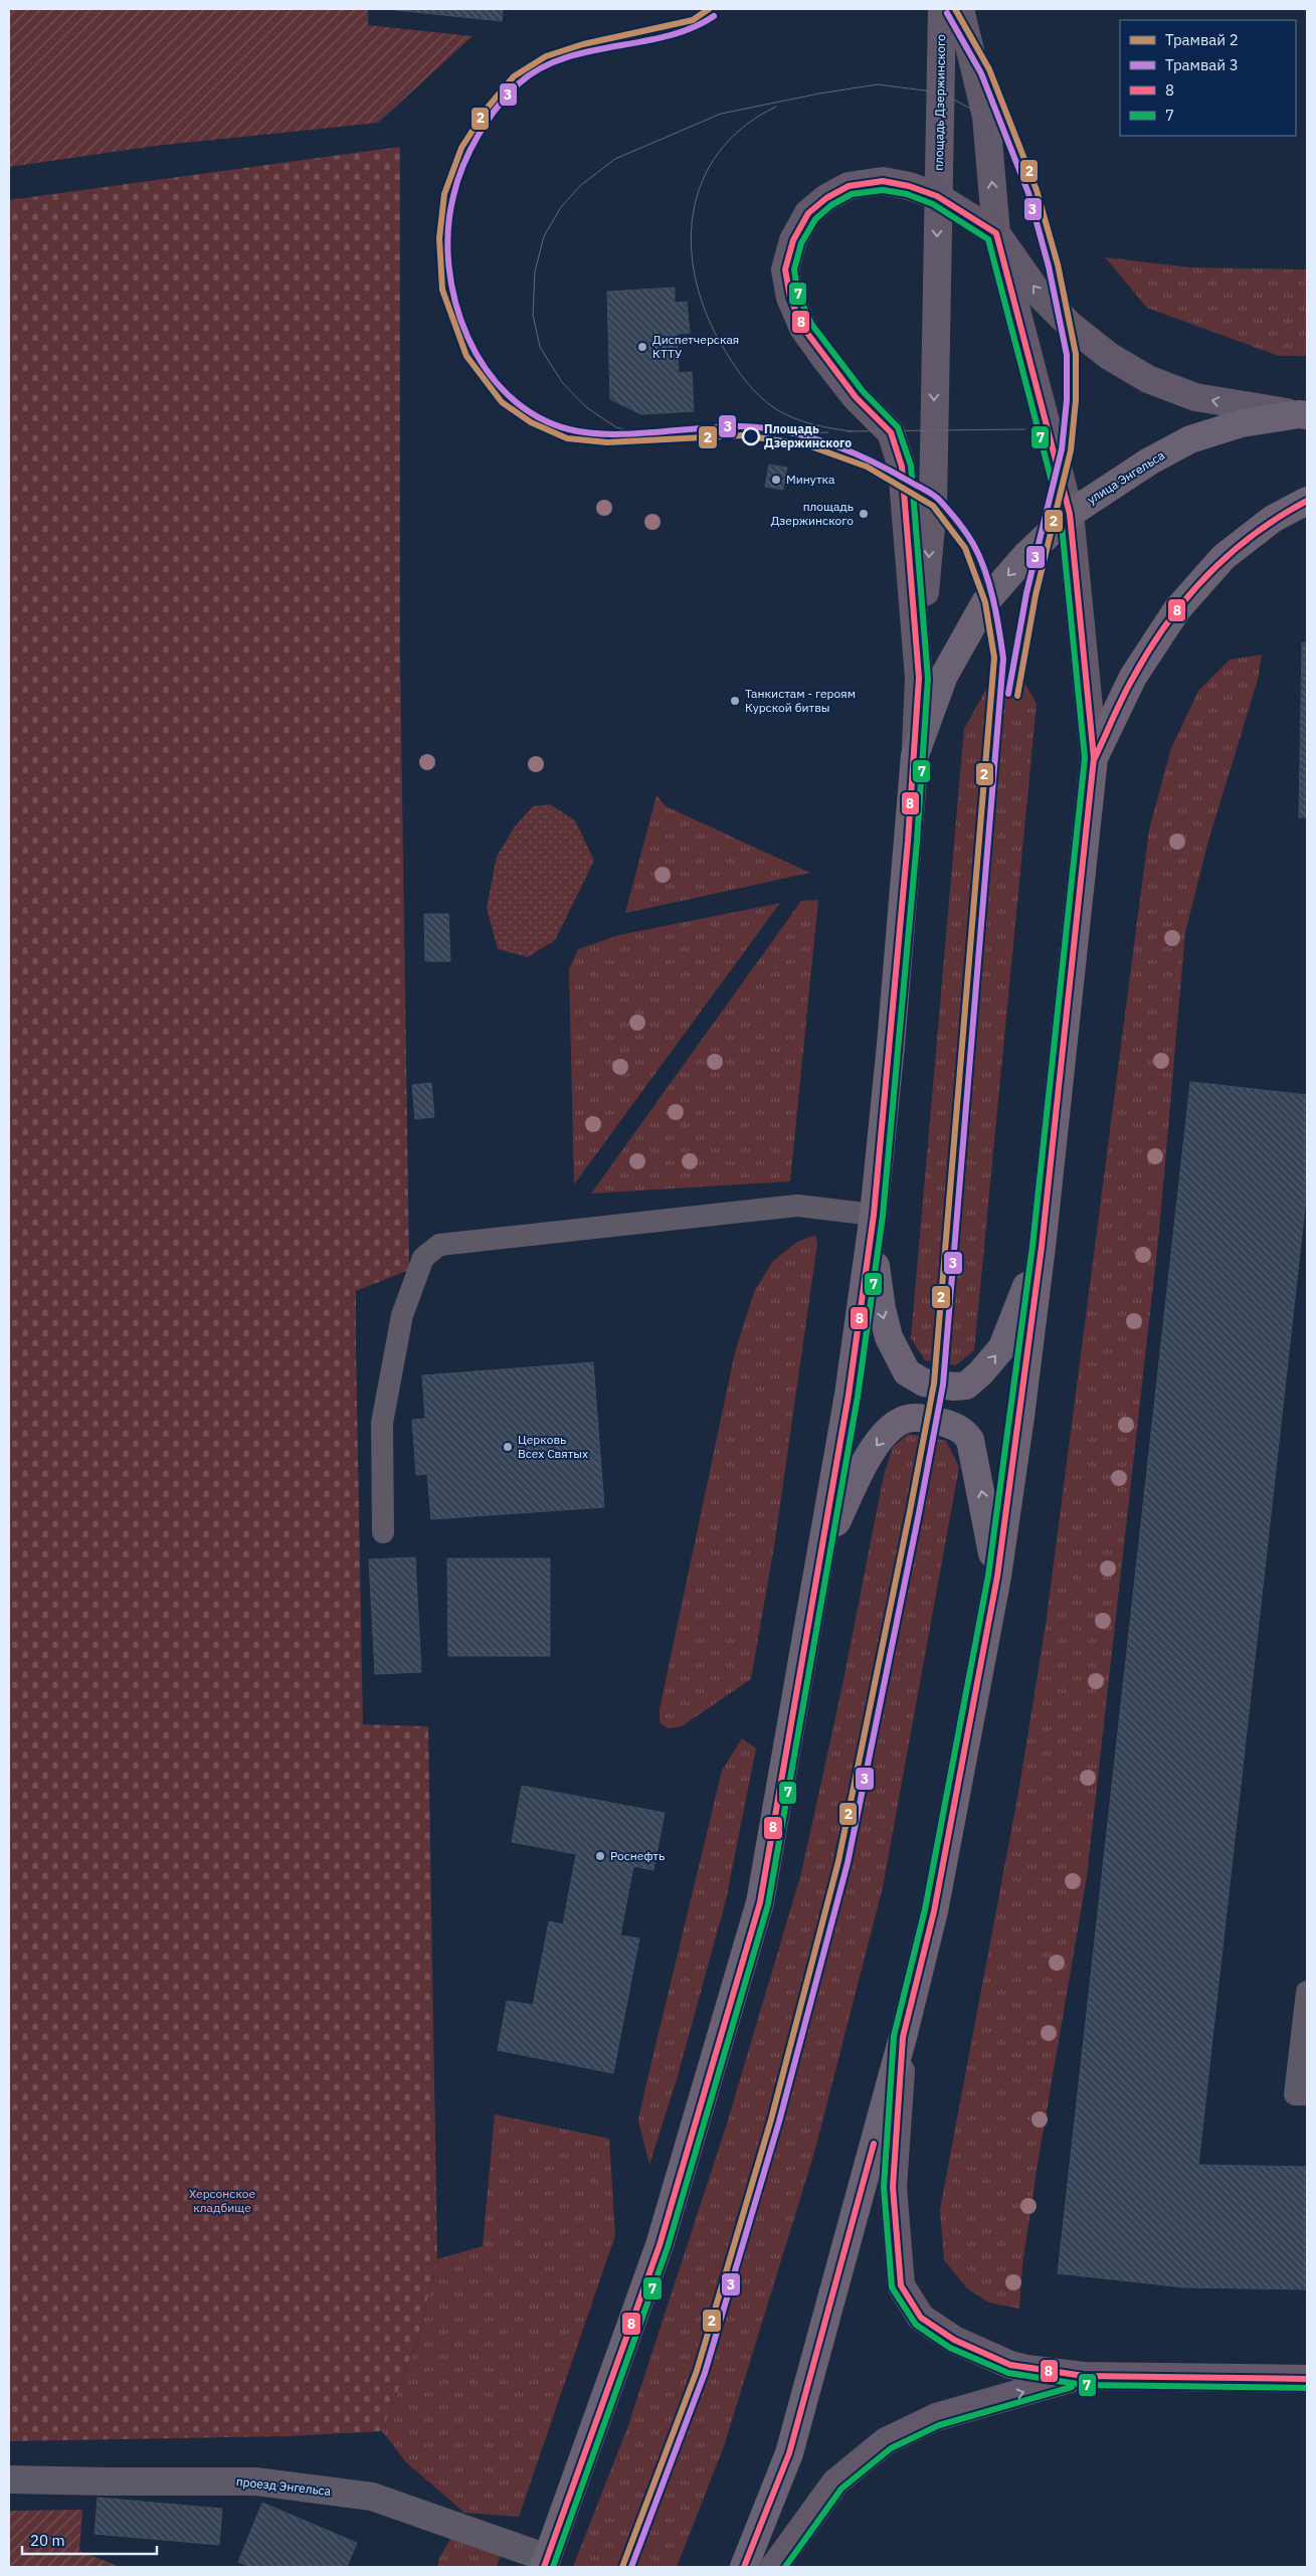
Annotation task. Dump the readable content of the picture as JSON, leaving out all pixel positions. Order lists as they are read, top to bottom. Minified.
{"streets":{"main road":["улица Энгельса"],"street":["площадь Дзержинского","проезд Энгельса"]},"crossings":[["улица Энгельса","проезд Энгельса"]],"parks":["Херсонское кладбище"],"places":["Диспетчерская КТТУ","Площадь Дзержинского","Минутка","площадь Дзержинского","Танкистам - героям Курской битвы","Церковь Всех Святых","Роснефть"],"lines":["tram line 2","tram line 3","transit line 8","transit line 7"],"legend":["Трамвай 2","Трамвай 3","8","7"],"scale_bar":"20 m"}
